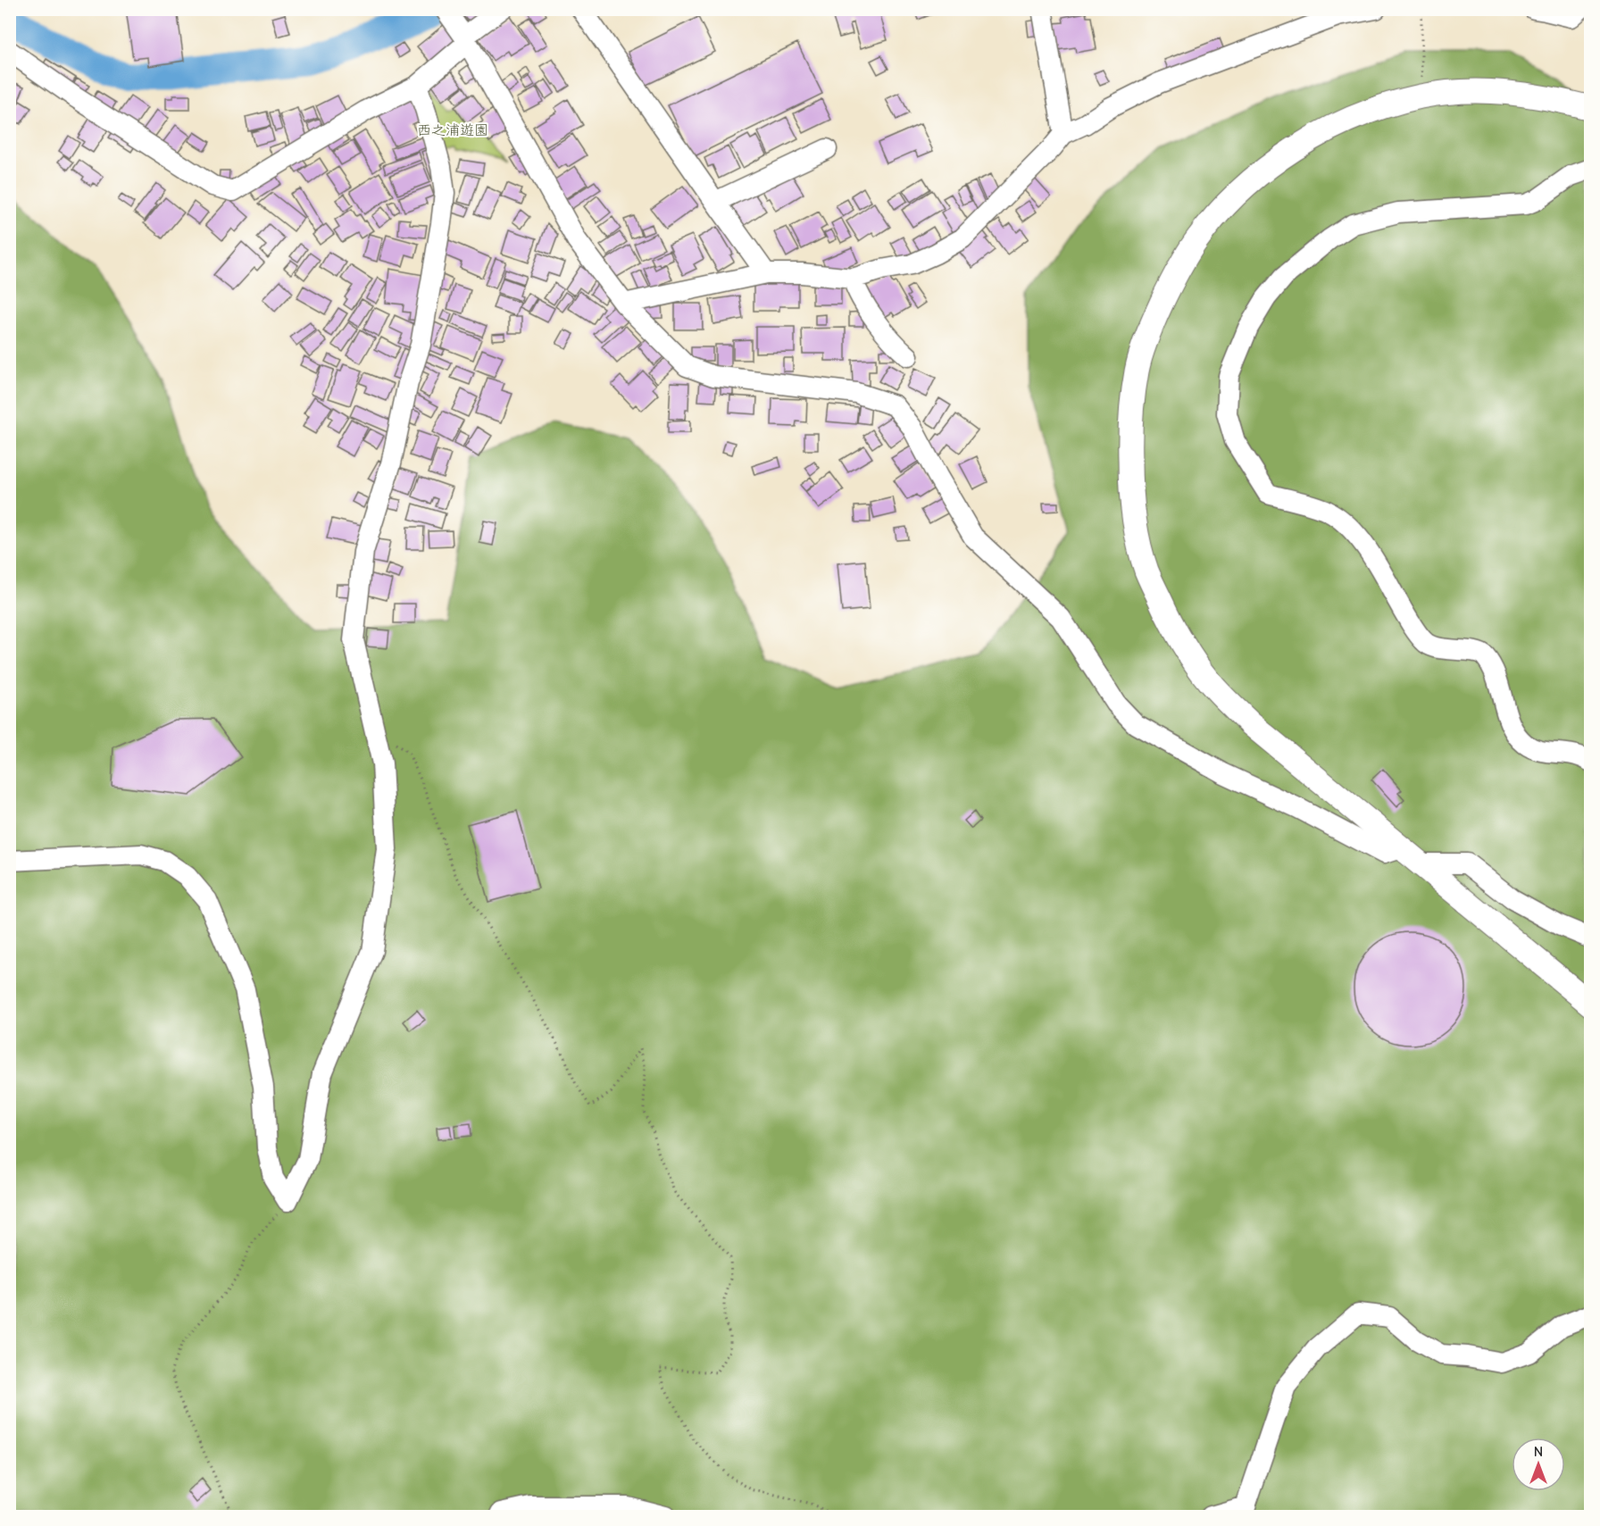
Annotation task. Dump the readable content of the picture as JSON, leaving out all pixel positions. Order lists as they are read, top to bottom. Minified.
{"parks":["西之浦遊園"],"north":"top"}
